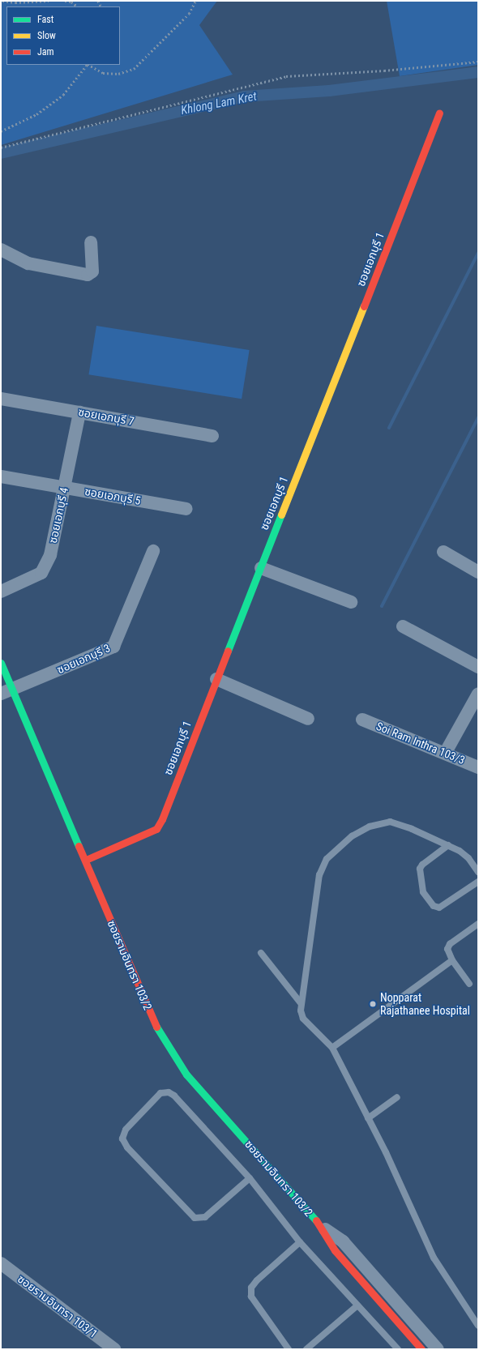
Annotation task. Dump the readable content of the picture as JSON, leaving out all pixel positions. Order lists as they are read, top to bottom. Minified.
{"streets":{"street":["ซอยเอกบุรี 1","ซอยเอกบุรี 7","ซอยเอกบุรี 5","ซอยเอกบุรี 4","ซอยเอกบุรี 3","Soi Ram Inthra 103/3","ซอยรามอินทรา 103/2","ซอยรามอินทรา 103/1"]},"crossings":[["ซอยเอกบุรี 1","ซอยรามอินทรา 103/2"],["ซอยเอกบุรี 7","ซอยเอกบุรี 4"],["ซอยเอกบุรี 5","ซอยเอกบุรี 4"],["ซอยเอกบุรี 3","ซอยรามอินทรา 103/2"]],"water":["Khlong Lam Kret"],"places":["Nopparat Rajathanee Hospital"],"legend":["Fast","Slow","Jam"]}
